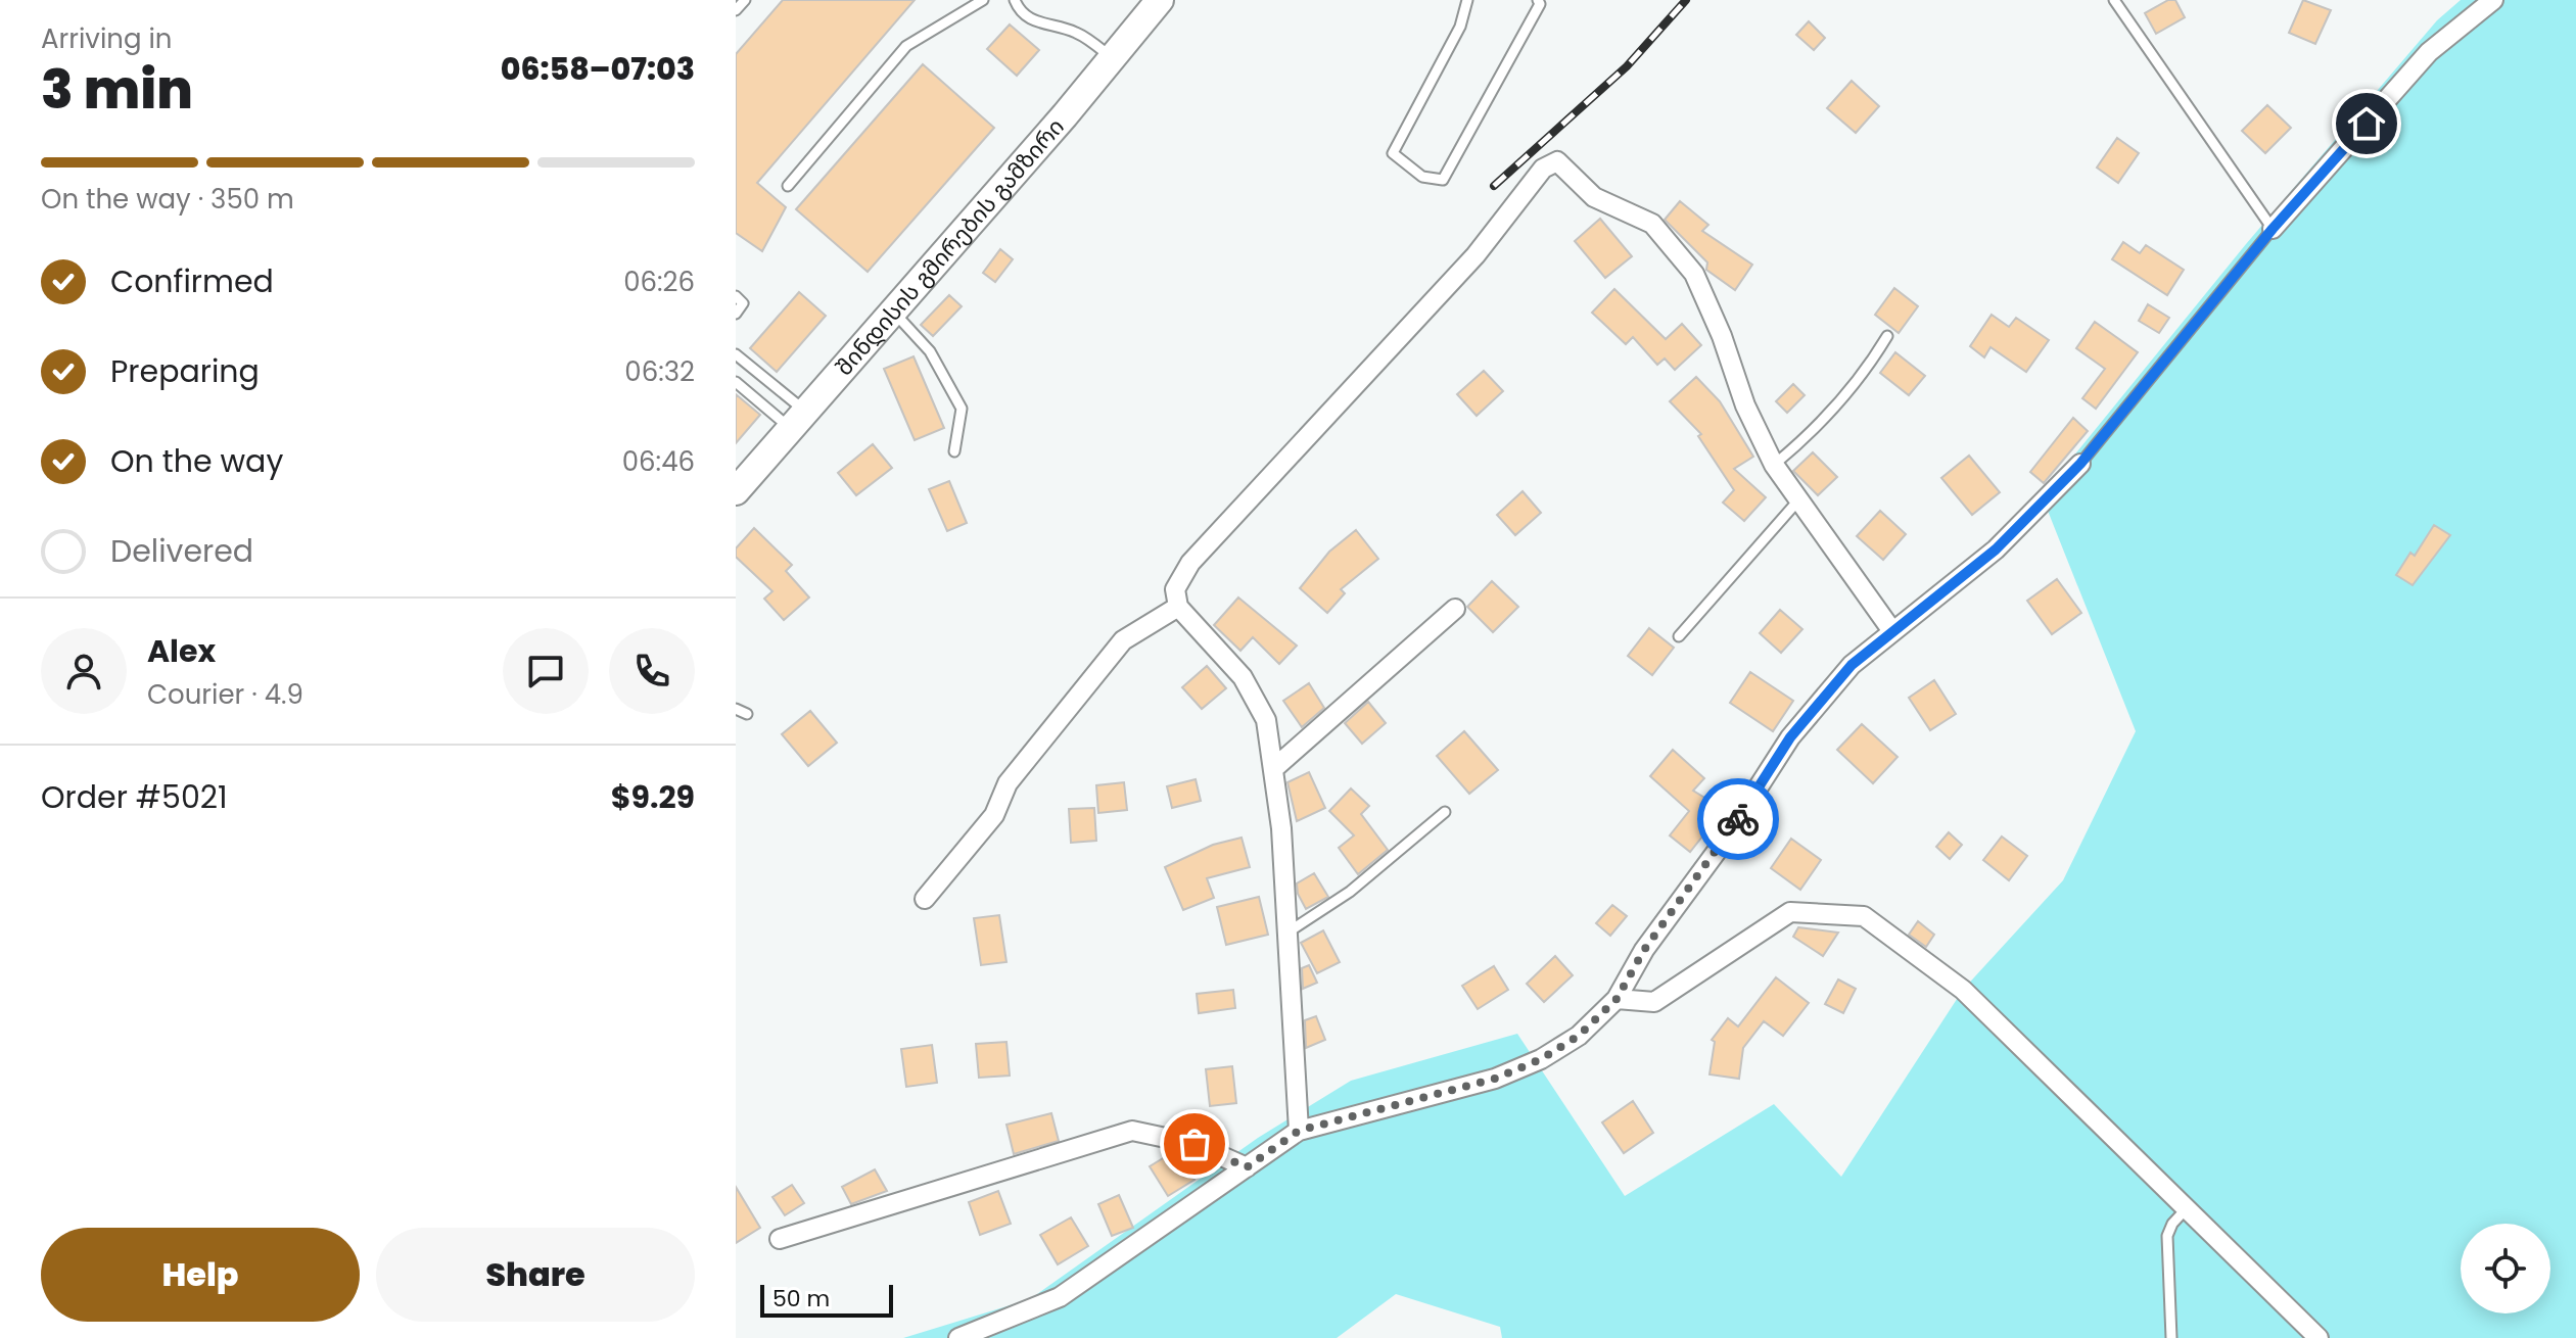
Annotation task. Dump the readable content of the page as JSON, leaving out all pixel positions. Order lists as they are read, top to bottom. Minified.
{"streets":{"main road":["შინდისის გმირების გამზირი"]},"scale_bar":"50 m","page":{"heading":["3 min","Arriving in","06:58–07:03"],"panel":["Alex","Courier · 4.9","Order #5021","$9.29"],"bar":"On the way · 350 m","list":[["Confirmed","06:26"],["Preparing","06:32"],["On the way","06:46"],"Delivered"],"buttons":["Help","Share"],"scale":"50 m"}}
